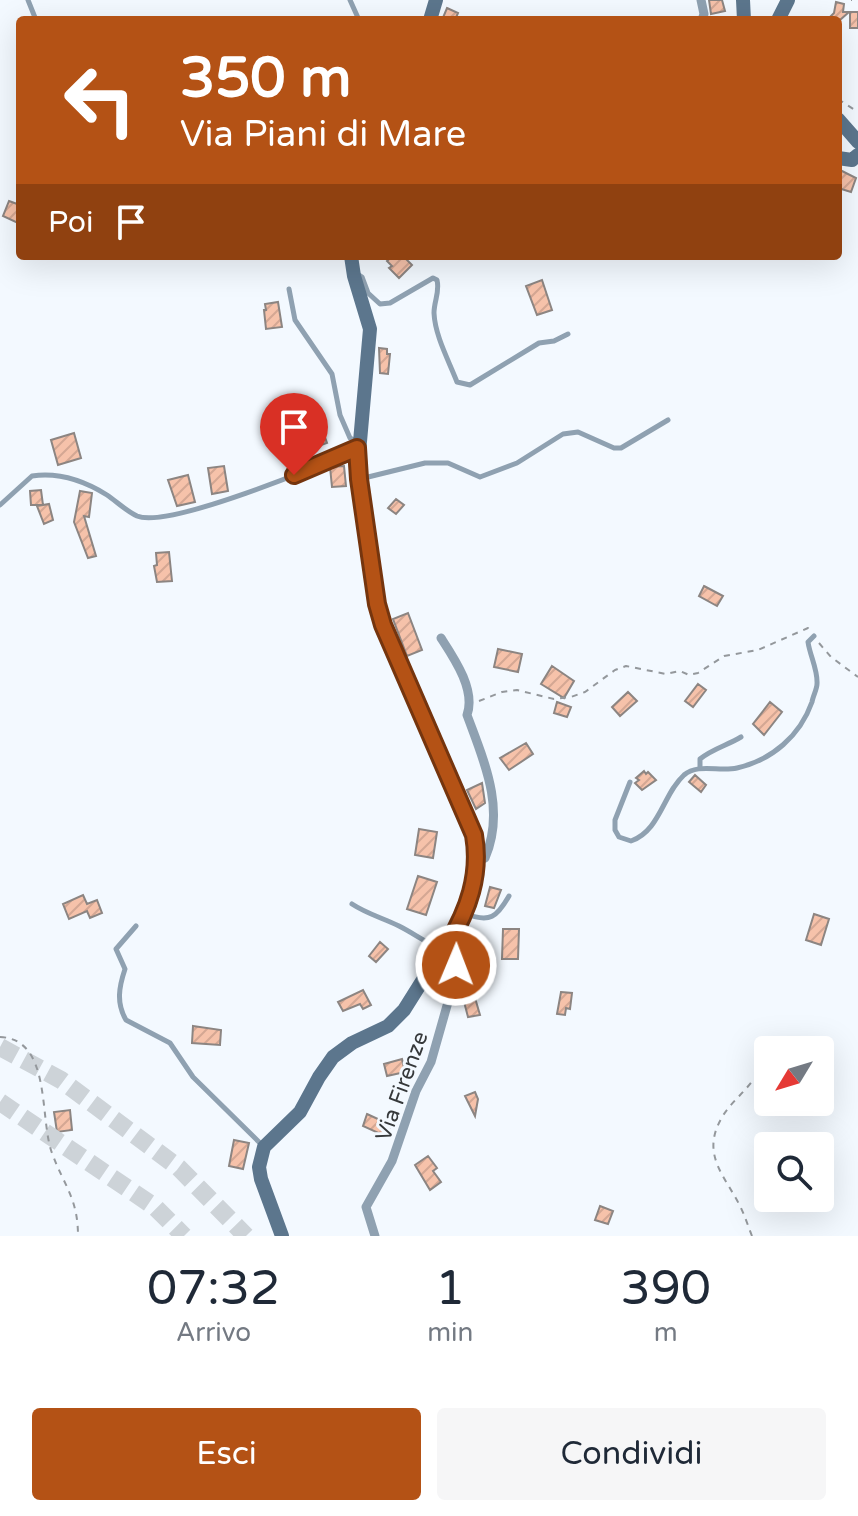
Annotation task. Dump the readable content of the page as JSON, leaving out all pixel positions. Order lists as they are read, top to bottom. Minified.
{"streets":{"street":["Via Firenze"]},"north":"bottom left","page":{"turn":["350 m","Via Piani di Mare"],"then":"Poi","eta":["07:32","Arrivo","1","min","390","m"],"buttons":["Esci","Condividi"]}}
